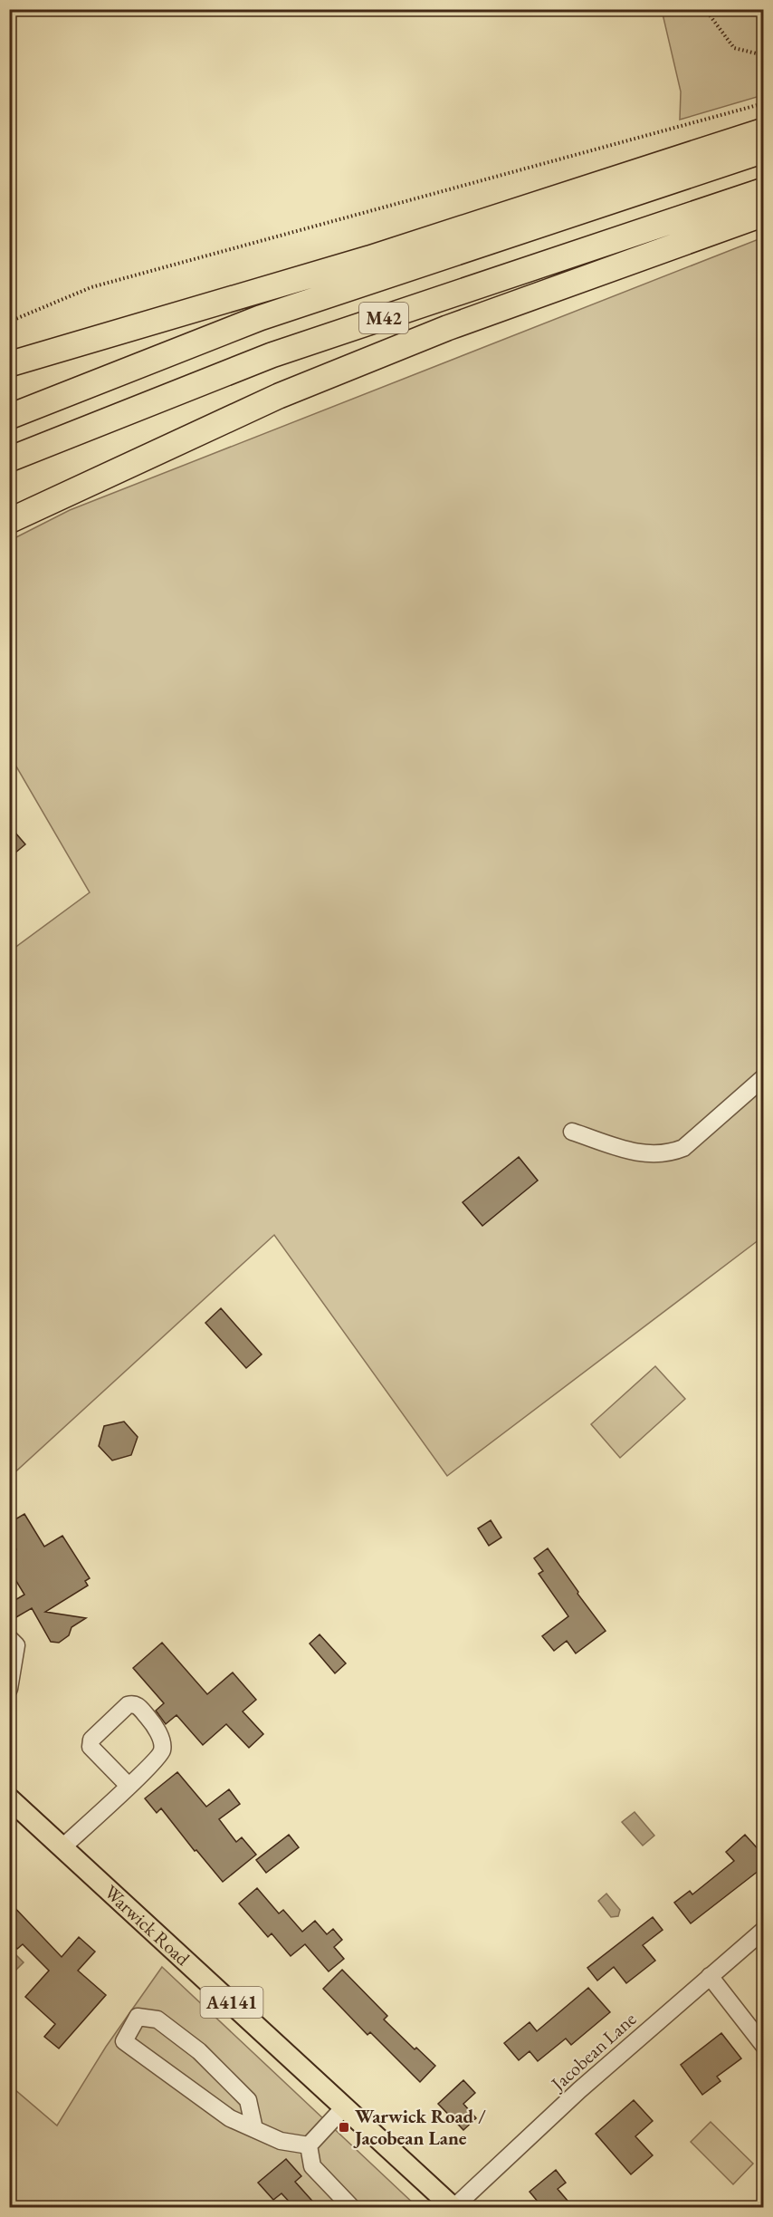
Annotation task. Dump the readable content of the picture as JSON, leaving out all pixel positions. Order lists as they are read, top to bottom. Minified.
{"streets":{"highway":["M42"],"main road":["Warwick Road","A4141"],"street":["Jacobean Lane"]},"crossings":[["Warwick Road","Jacobean Lane"]],"places":{"transit":["Warwick Road / Jacobean Lane"]}}
